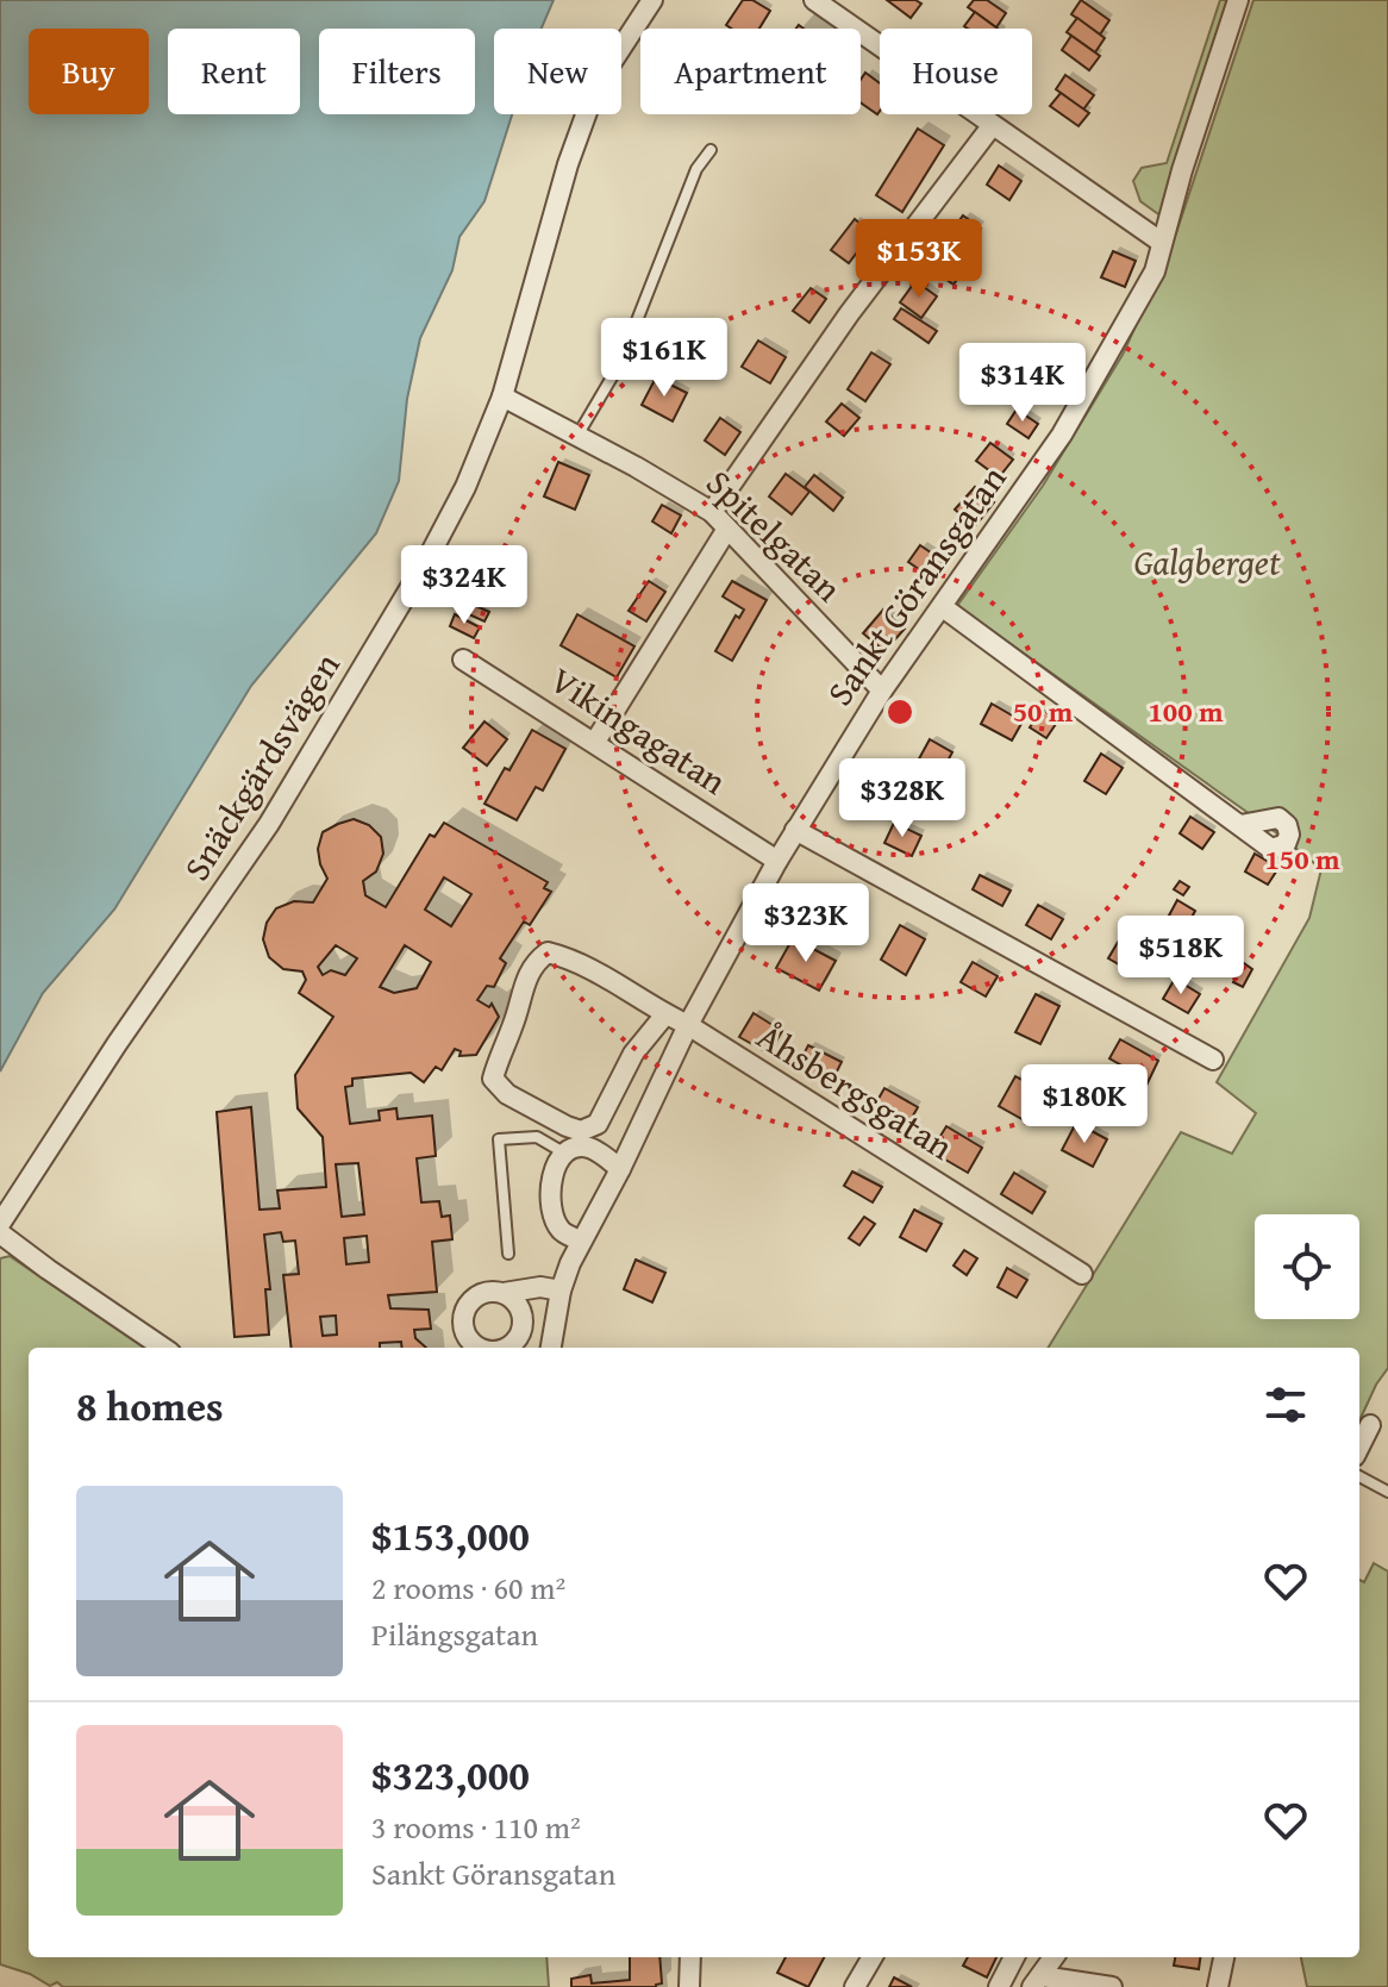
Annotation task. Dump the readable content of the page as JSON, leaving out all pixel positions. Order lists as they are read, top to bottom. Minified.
{"streets":{"street":["Spitelgatan","Sankt Göransgatan","Vikingagatan","Snäckgärdsvägen","Åhsbergsgatan"]},"crossings":[["Spitelgatan","Sankt Göransgatan"],["Spitelgatan","Snäckgärdsvägen"],["Sankt Göransgatan","Vikingagatan"],["Sankt Göransgatan","Åhsbergsgatan"]],"parks":["Galgberget"],"page":{"chip":["Buy","Rent","Filters","New","Apartment","House"],"price":["$153K","$161K","$314K","$324K","$328K","$323K","$518K","$180K"],"heading":"8 homes","list":[{"name":"$153,000","note":"2 rooms · 60 m² · Pilängsgatan"},{"name":"$323,000","note":"3 rooms · 110 m² · Sankt Göransgatan"}]},"rings":["50 m","100 m","150 m"]}
